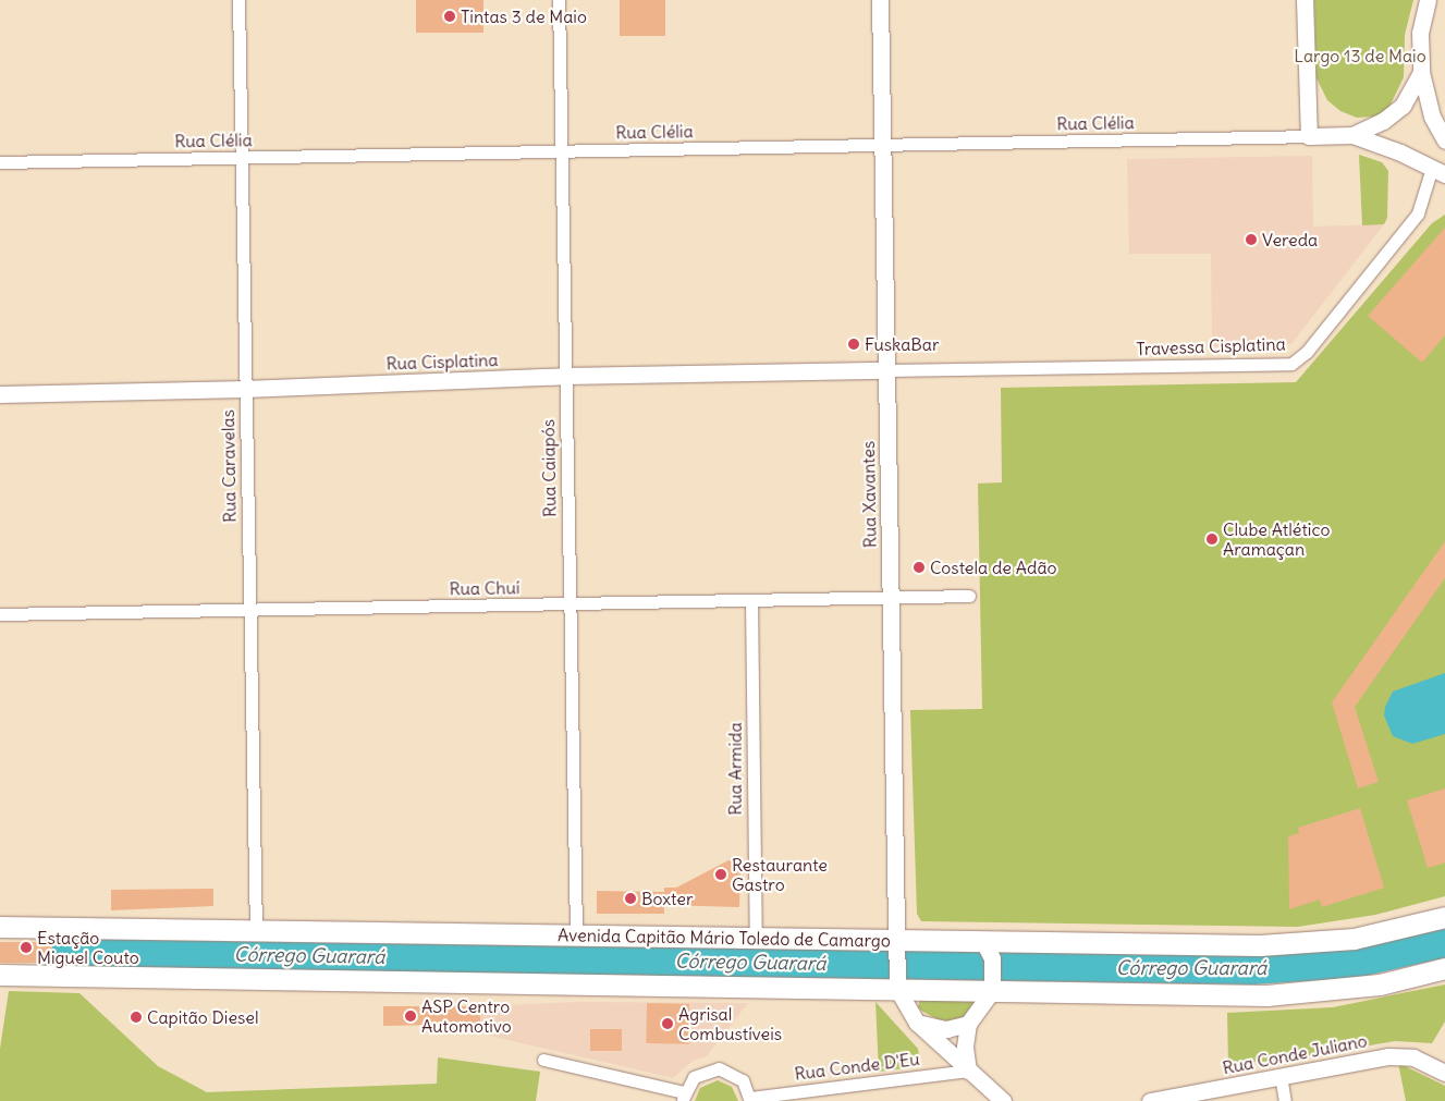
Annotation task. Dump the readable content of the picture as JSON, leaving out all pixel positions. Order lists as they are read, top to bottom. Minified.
{"streets":{"main road":["Avenida Capitão Mário Toledo de Camargo"],"street":["Rua Clélia","Travessa Cisplatina","Rua Cisplatina","Rua Caravelas","Rua Caiapós","Rua Xavantes","Rua Chuí","Rua Armida","Rua Conde Juliano","Rua Conde D'Eu"]},"crossings":[["Rua Clélia","Rua Caravelas"],["Rua Clélia","Rua Caiapós"],["Rua Clélia","Rua Xavantes"],["Travessa Cisplatina","Rua Cisplatina"],["Travessa Cisplatina","Rua Xavantes"],["Rua Cisplatina","Rua Caravelas"],["Rua Cisplatina","Rua Caiapós"],["Rua Cisplatina","Rua Xavantes"],["Rua Caravelas","Rua Chuí"],["Rua Caravelas","Avenida Capitão Mário Toledo de Camargo"],["Rua Caiapós","Rua Chuí"],["Rua Caiapós","Avenida Capitão Mário Toledo de Camargo"],["Rua Xavantes","Rua Chuí"],["Rua Xavantes","Avenida Capitão Mário Toledo de Camargo"],["Rua Chuí","Rua Armida"],["Rua Armida","Avenida Capitão Mário Toledo de Camargo"]],"water":["Córrego Guarará"],"parks":["Largo 13 de Maio"],"places":["Tintas 3 de Maio","Vereda","FuskaBar","Clube Atlético Aramaçan","Costela de Adão","Restaurante Gastro","Boxter","Estação Miguel Couto","ASP Centro Automotivo","Capitão Diesel","Agrisal Combustíveis"]}
